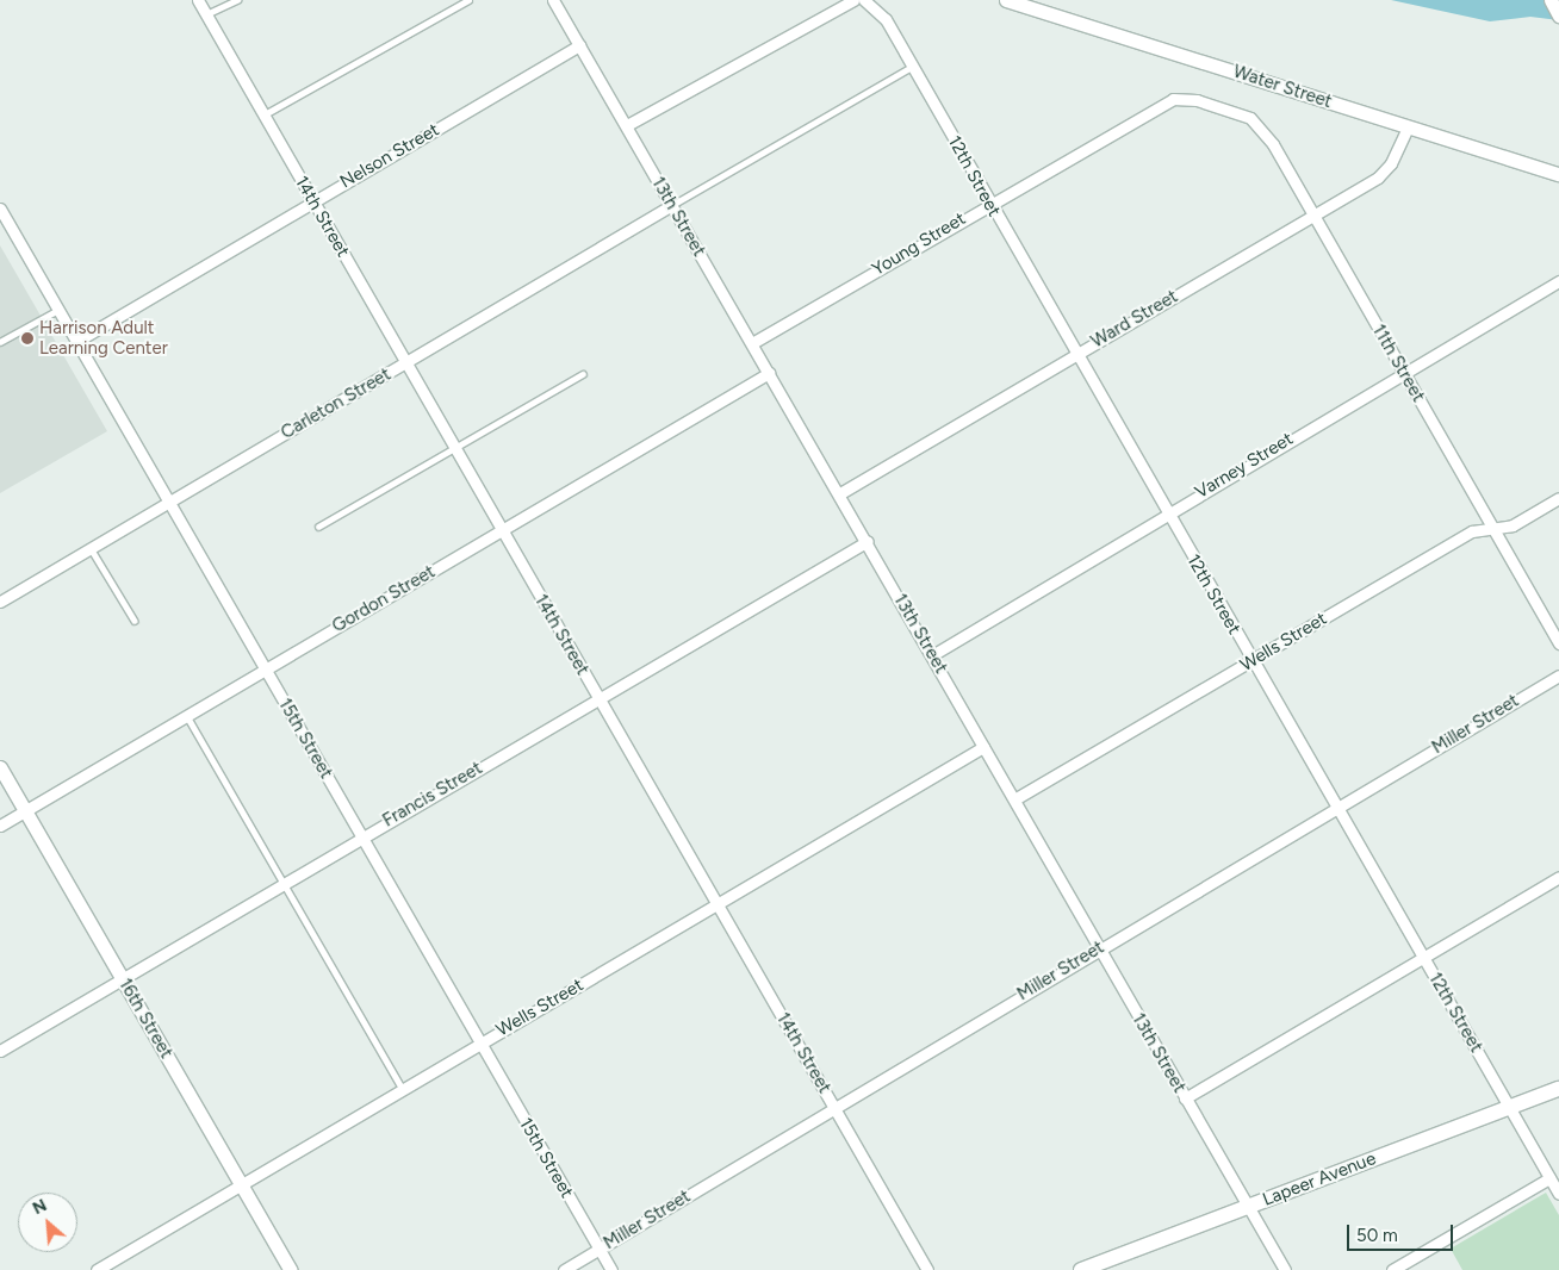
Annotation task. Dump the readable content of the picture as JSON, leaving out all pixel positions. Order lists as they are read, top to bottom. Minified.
{"streets":{"main road":["Lapeer Avenue"],"street":["Water Street","Nelson Street","12th Street","14th Street","13th Street","Young Street","Ward Street","11th Street","Carleton Street","Varney Street","Gordon Street","Wells Street","Miller Street","15th Street","Francis Street","16th Street"]},"crossings":[["Water Street","Ward Street"],["Nelson Street","14th Street"],["Nelson Street","13th Street"],["Nelson Street","15th Street"],["12th Street","Young Street"],["12th Street","Ward Street"],["12th Street","Varney Street"],["12th Street","Wells Street"],["12th Street","Miller Street"],["12th Street","Lapeer Avenue"],["14th Street","Carleton Street"],["14th Street","Gordon Street"],["14th Street","Wells Street"],["14th Street","Miller Street"],["14th Street","Francis Street"],["13th Street","Young Street"],["13th Street","Ward Street"],["13th Street","Carleton Street"],["13th Street","Varney Street"],["13th Street","Gordon Street"],["13th Street","Wells Street"],["13th Street","Miller Street"],["13th Street","Francis Street"],["13th Street","Lapeer Avenue"],["Young Street","11th Street"],["Ward Street","11th Street"],["11th Street","Varney Street"],["11th Street","Wells Street"],["Carleton Street","15th Street"],["Gordon Street","15th Street"],["Gordon Street","16th Street"],["Wells Street","15th Street"],["Wells Street","16th Street"],["Miller Street","15th Street"],["15th Street","Francis Street"],["Francis Street","16th Street"]],"places":["Harrison Adult Learning Center"],"scale_bar":"50 m","north":"top left"}
